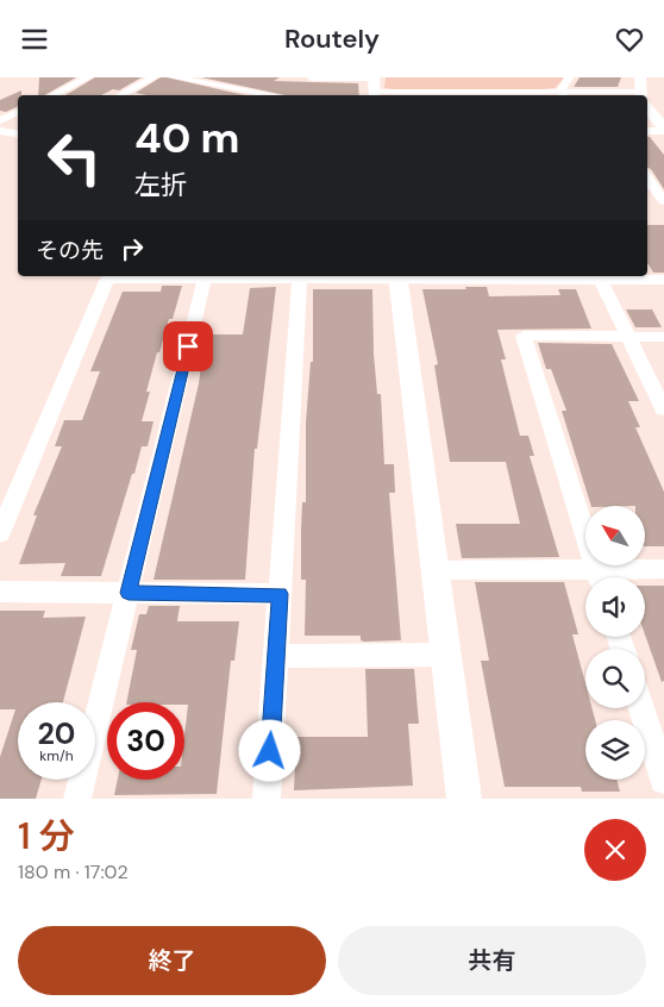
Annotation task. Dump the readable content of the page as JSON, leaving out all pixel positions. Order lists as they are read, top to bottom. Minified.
{"north":"top left","page":{"header":"Routely","turn":["40 m","左折"],"then":"その先","speed":"20 km/h","limit":"30","heading":["1 分","180 m · 17:02"],"buttons":["終了","共有"]}}
